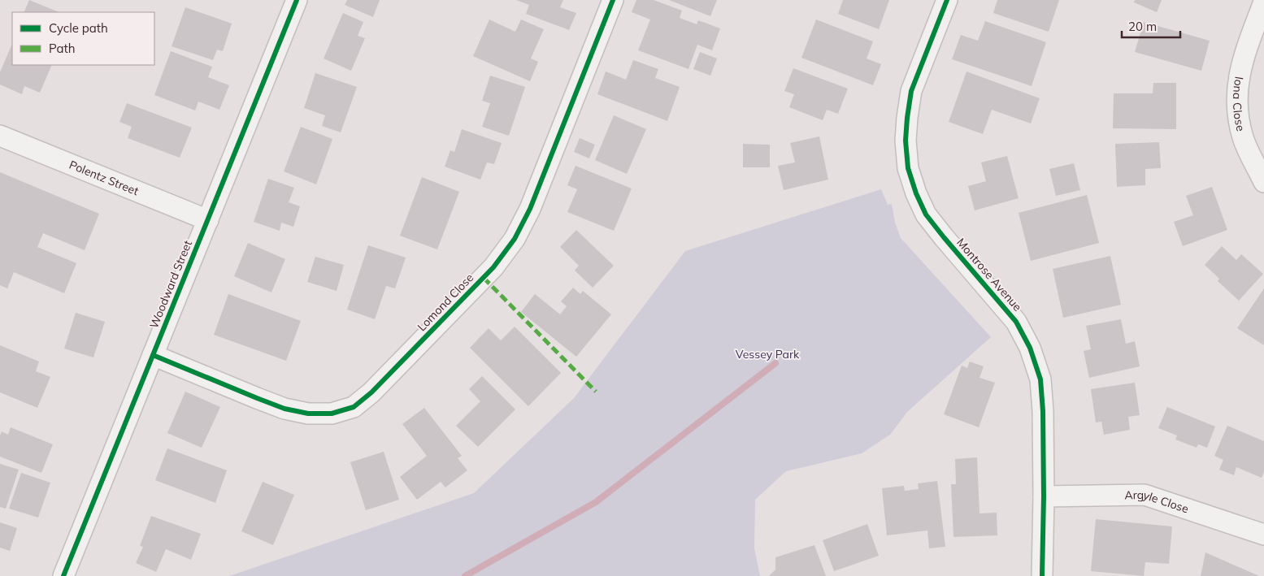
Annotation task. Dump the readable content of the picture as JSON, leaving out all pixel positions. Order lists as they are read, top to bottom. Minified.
{"streets":{"street":["Iona Close","Polentz Street","Montrose Avenue","Woodward Street","Lomond Close","Argyle Close"]},"crossings":[["Polentz Street","Woodward Street"],["Montrose Avenue","Argyle Close"],["Woodward Street","Lomond Close"]],"parks":["Vessey Park"],"legend":["Cycle path","Path"],"scale_bar":"20 m"}
